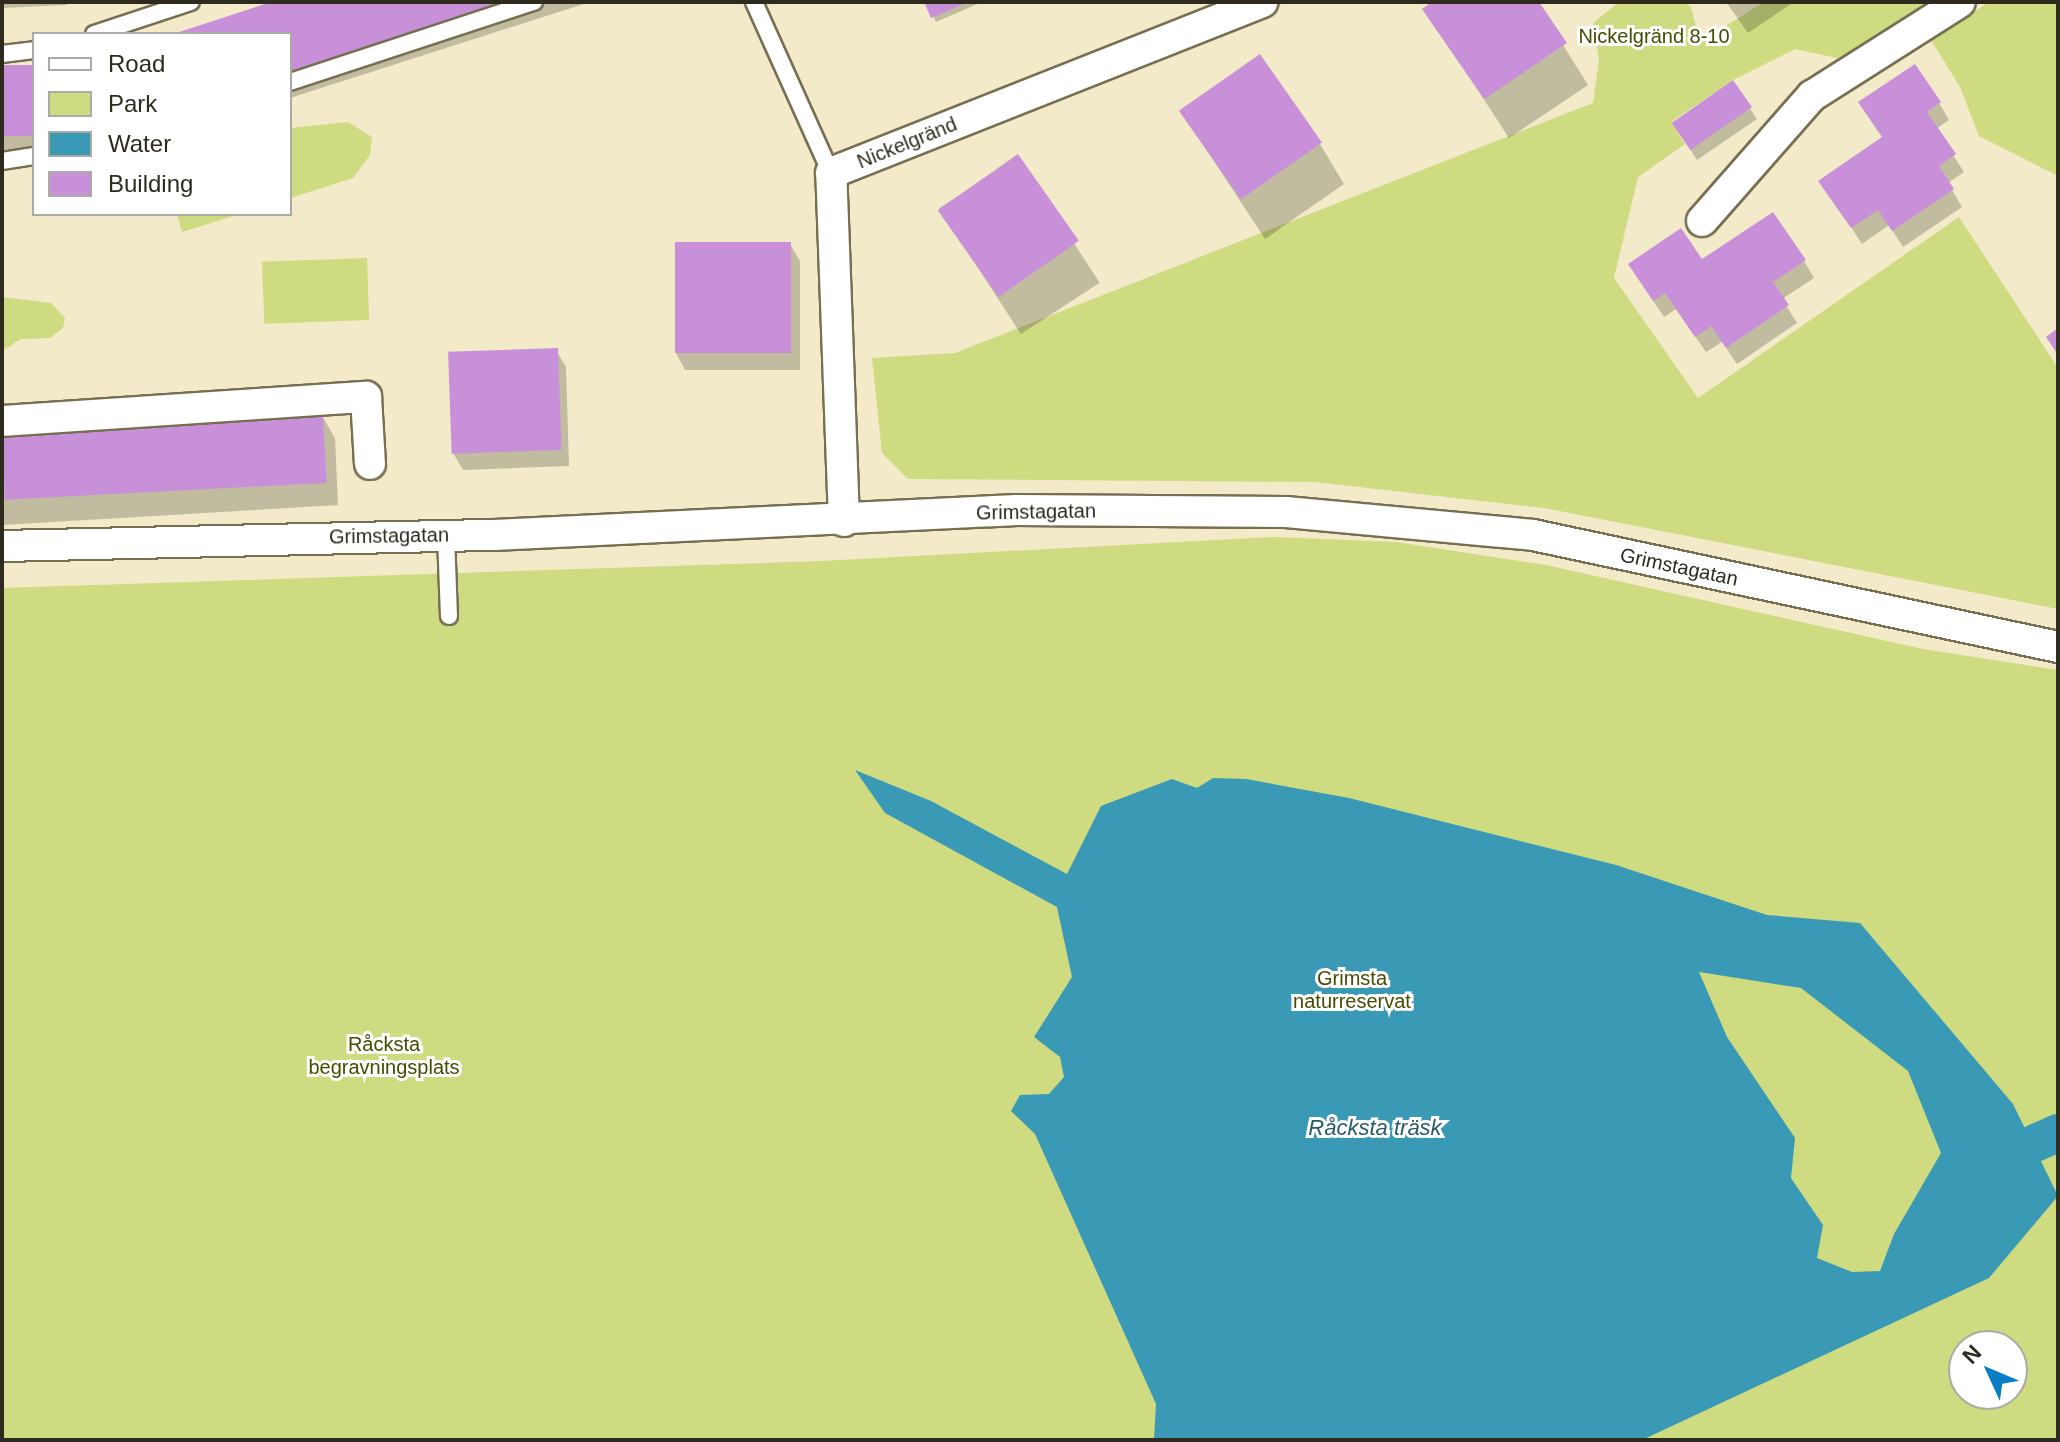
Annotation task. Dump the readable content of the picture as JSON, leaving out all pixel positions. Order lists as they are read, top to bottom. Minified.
{"streets":{"street":["Nickelgränd","Grimstagatan"]},"crossings":[["Nickelgränd","Grimstagatan"]],"water":["Råcksta träsk"],"parks":["Nickelgränd 8-10","Grimsta naturreservat","Råcksta begravningsplats"],"legend":["Road","Park","Water","Building"],"north":"top left"}
